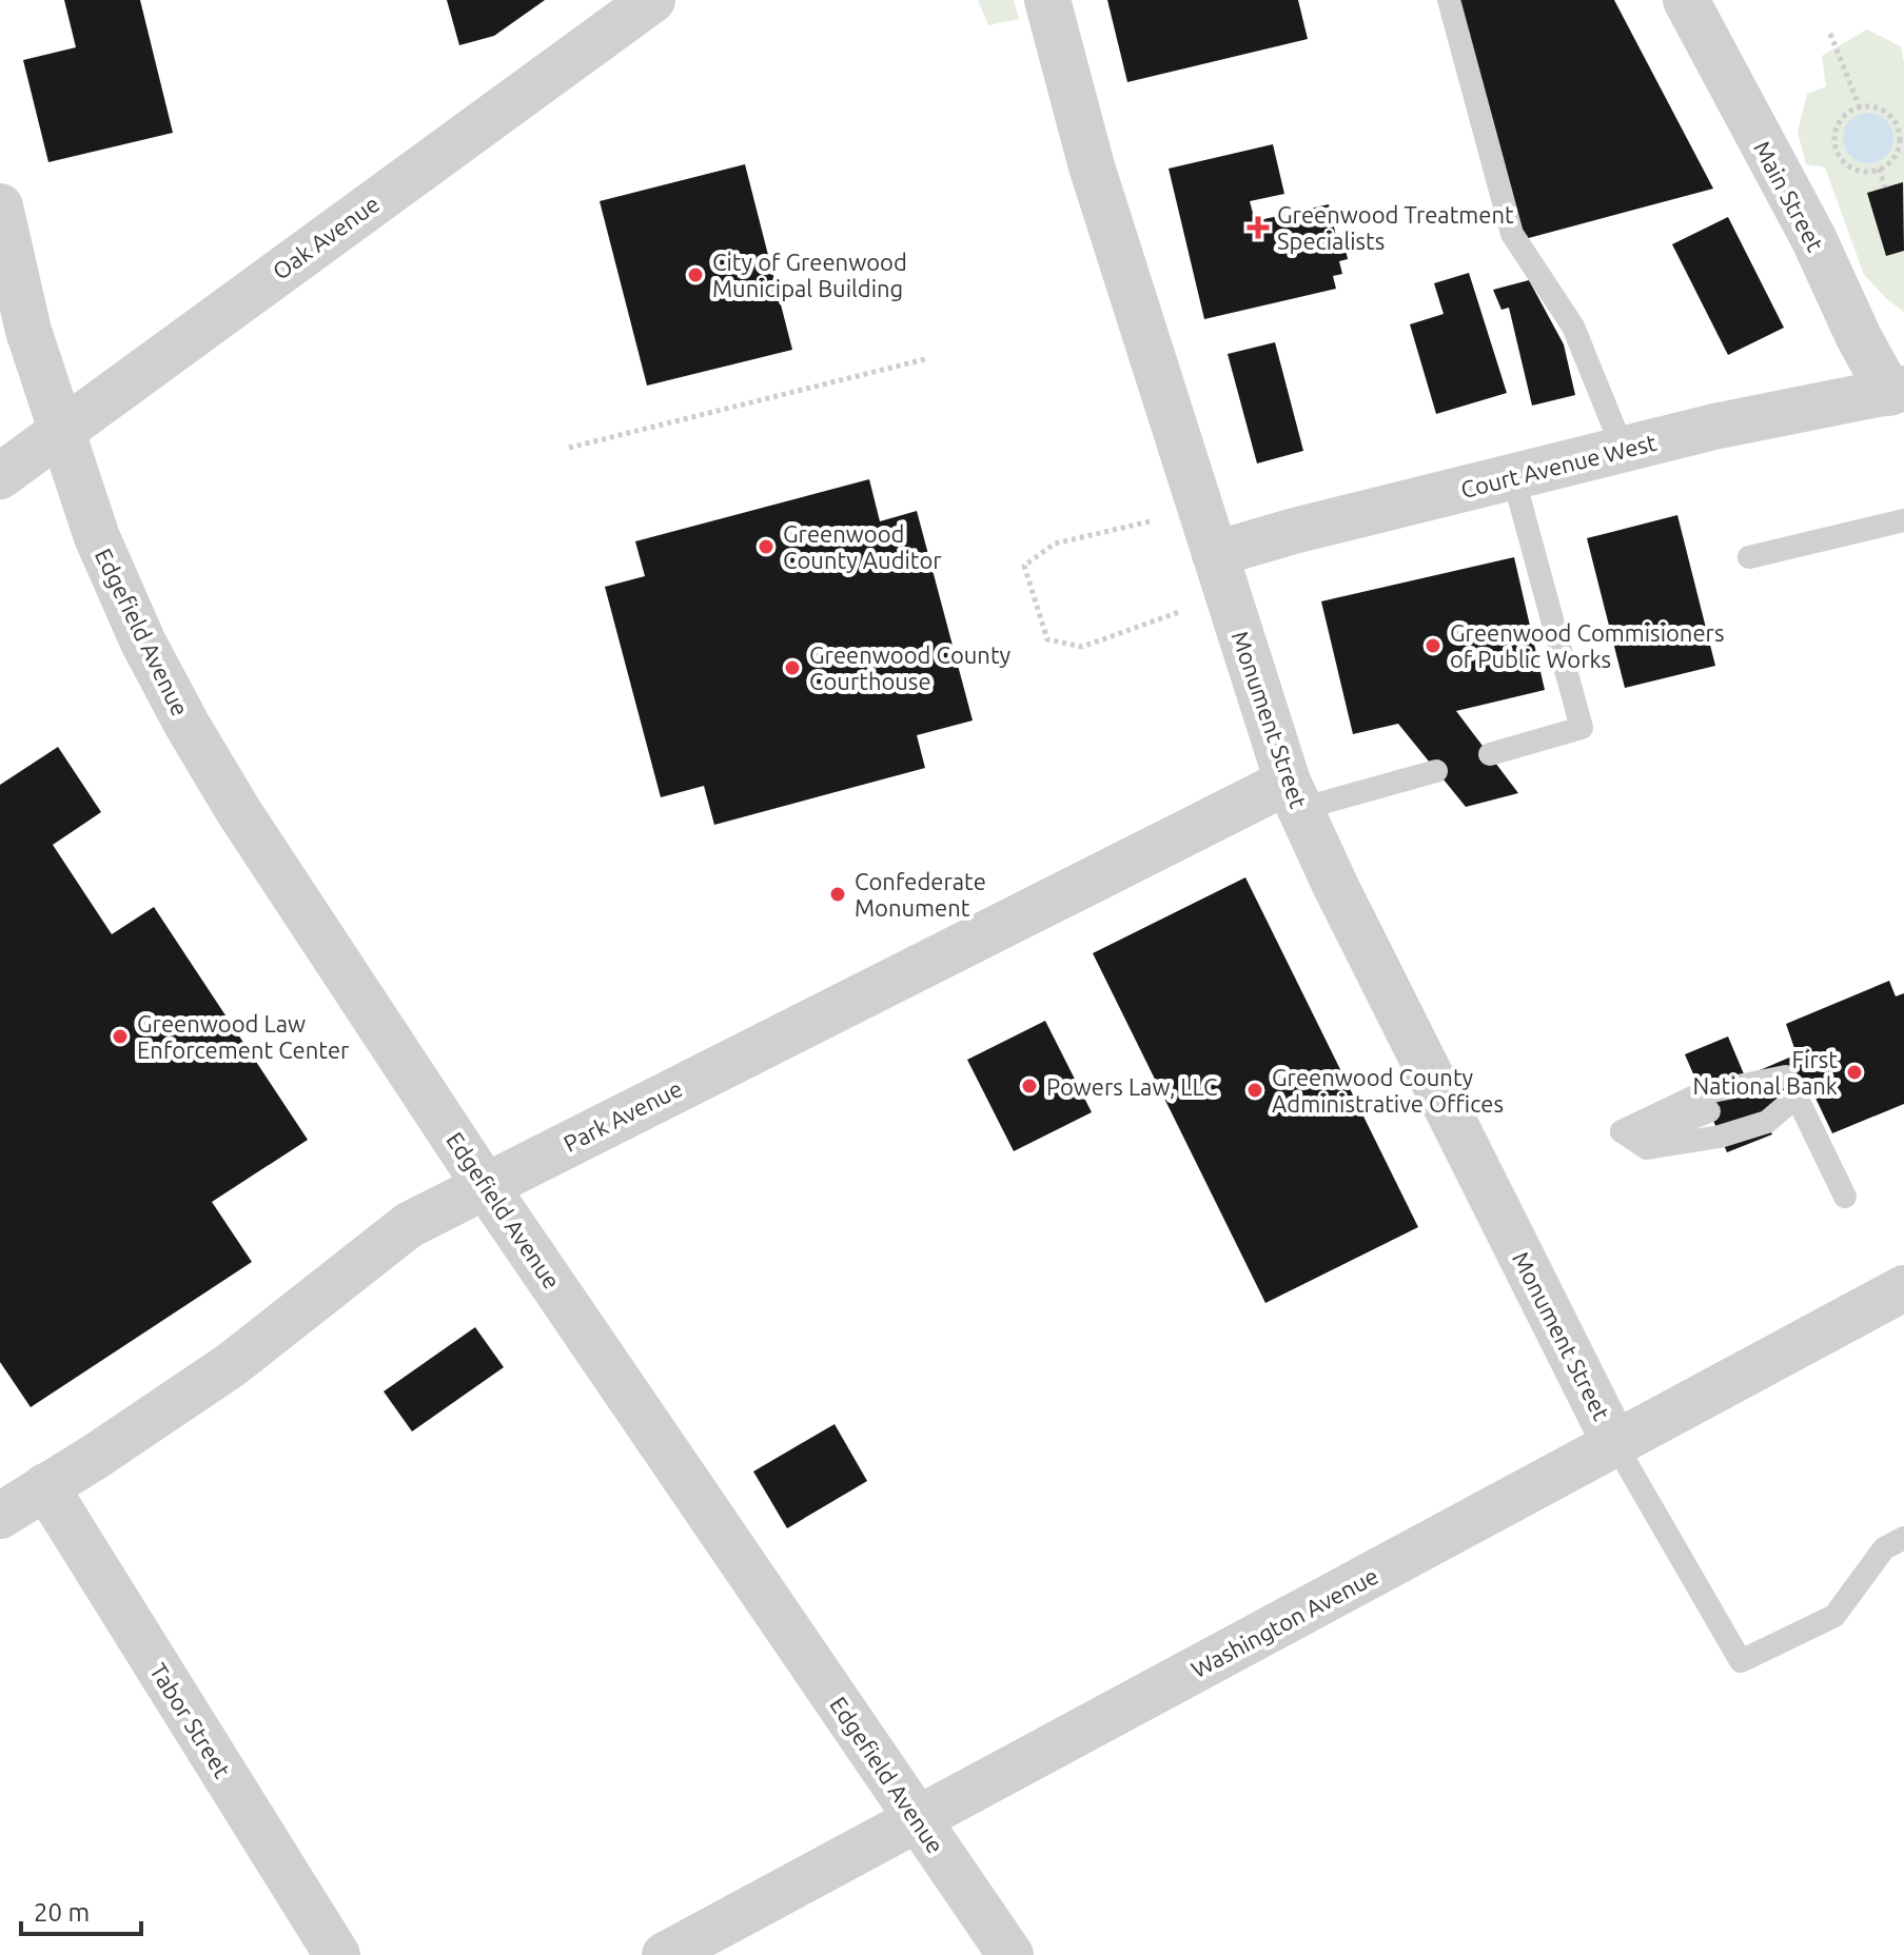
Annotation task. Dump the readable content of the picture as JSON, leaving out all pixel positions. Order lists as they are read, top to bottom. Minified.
{"streets":{"street":["Main Street","Oak Avenue","Court Avenue West","Edgefield Avenue","Monument Street","Park Avenue","Washington Avenue","Tabor Street"]},"crossings":[["Main Street","Court Avenue West"],["Oak Avenue","Edgefield Avenue"],["Court Avenue West","Monument Street"],["Edgefield Avenue","Park Avenue"],["Edgefield Avenue","Washington Avenue"],["Monument Street","Park Avenue"],["Monument Street","Washington Avenue"],["Park Avenue","Tabor Street"]],"places":{"health":["Greenwood Treatment Specialists"],"other":["City of Greenwood Municipal Building","Greenwood County Auditor","Greenwood Commisioners of Public Works","Greenwood County Courthouse","Confederate Monument","Greenwood Law Enforcement Center","First National Bank","Powers Law, LLC","Greenwood County Administrative Offices"]},"scale_bar":"20 m"}
